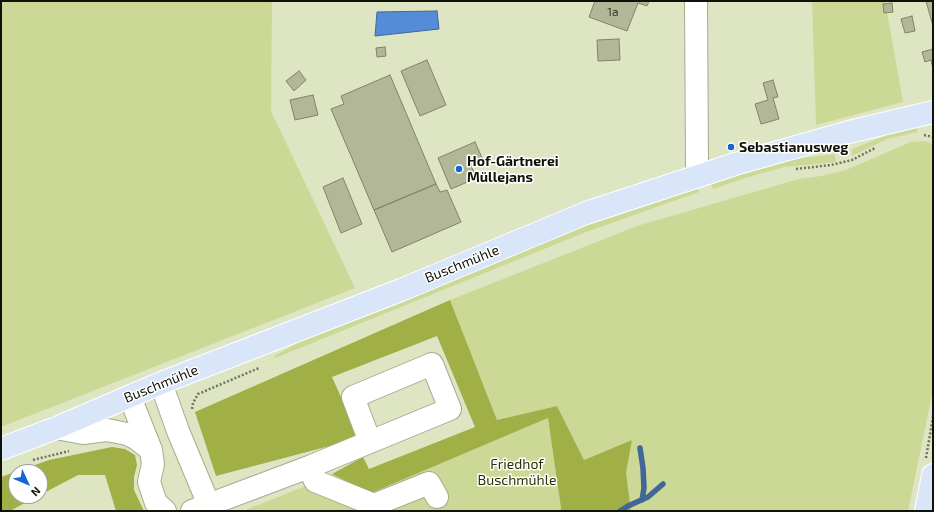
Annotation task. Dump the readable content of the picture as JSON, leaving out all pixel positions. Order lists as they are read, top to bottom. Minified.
{"streets":{"main road":["Buschmühle"]},"parks":["Friedhof Buschmühle"],"places":["Sebastianusweg","Hof-Gärtnerei Müllejans"],"house_numbers":["1a"],"north":"bottom right"}
